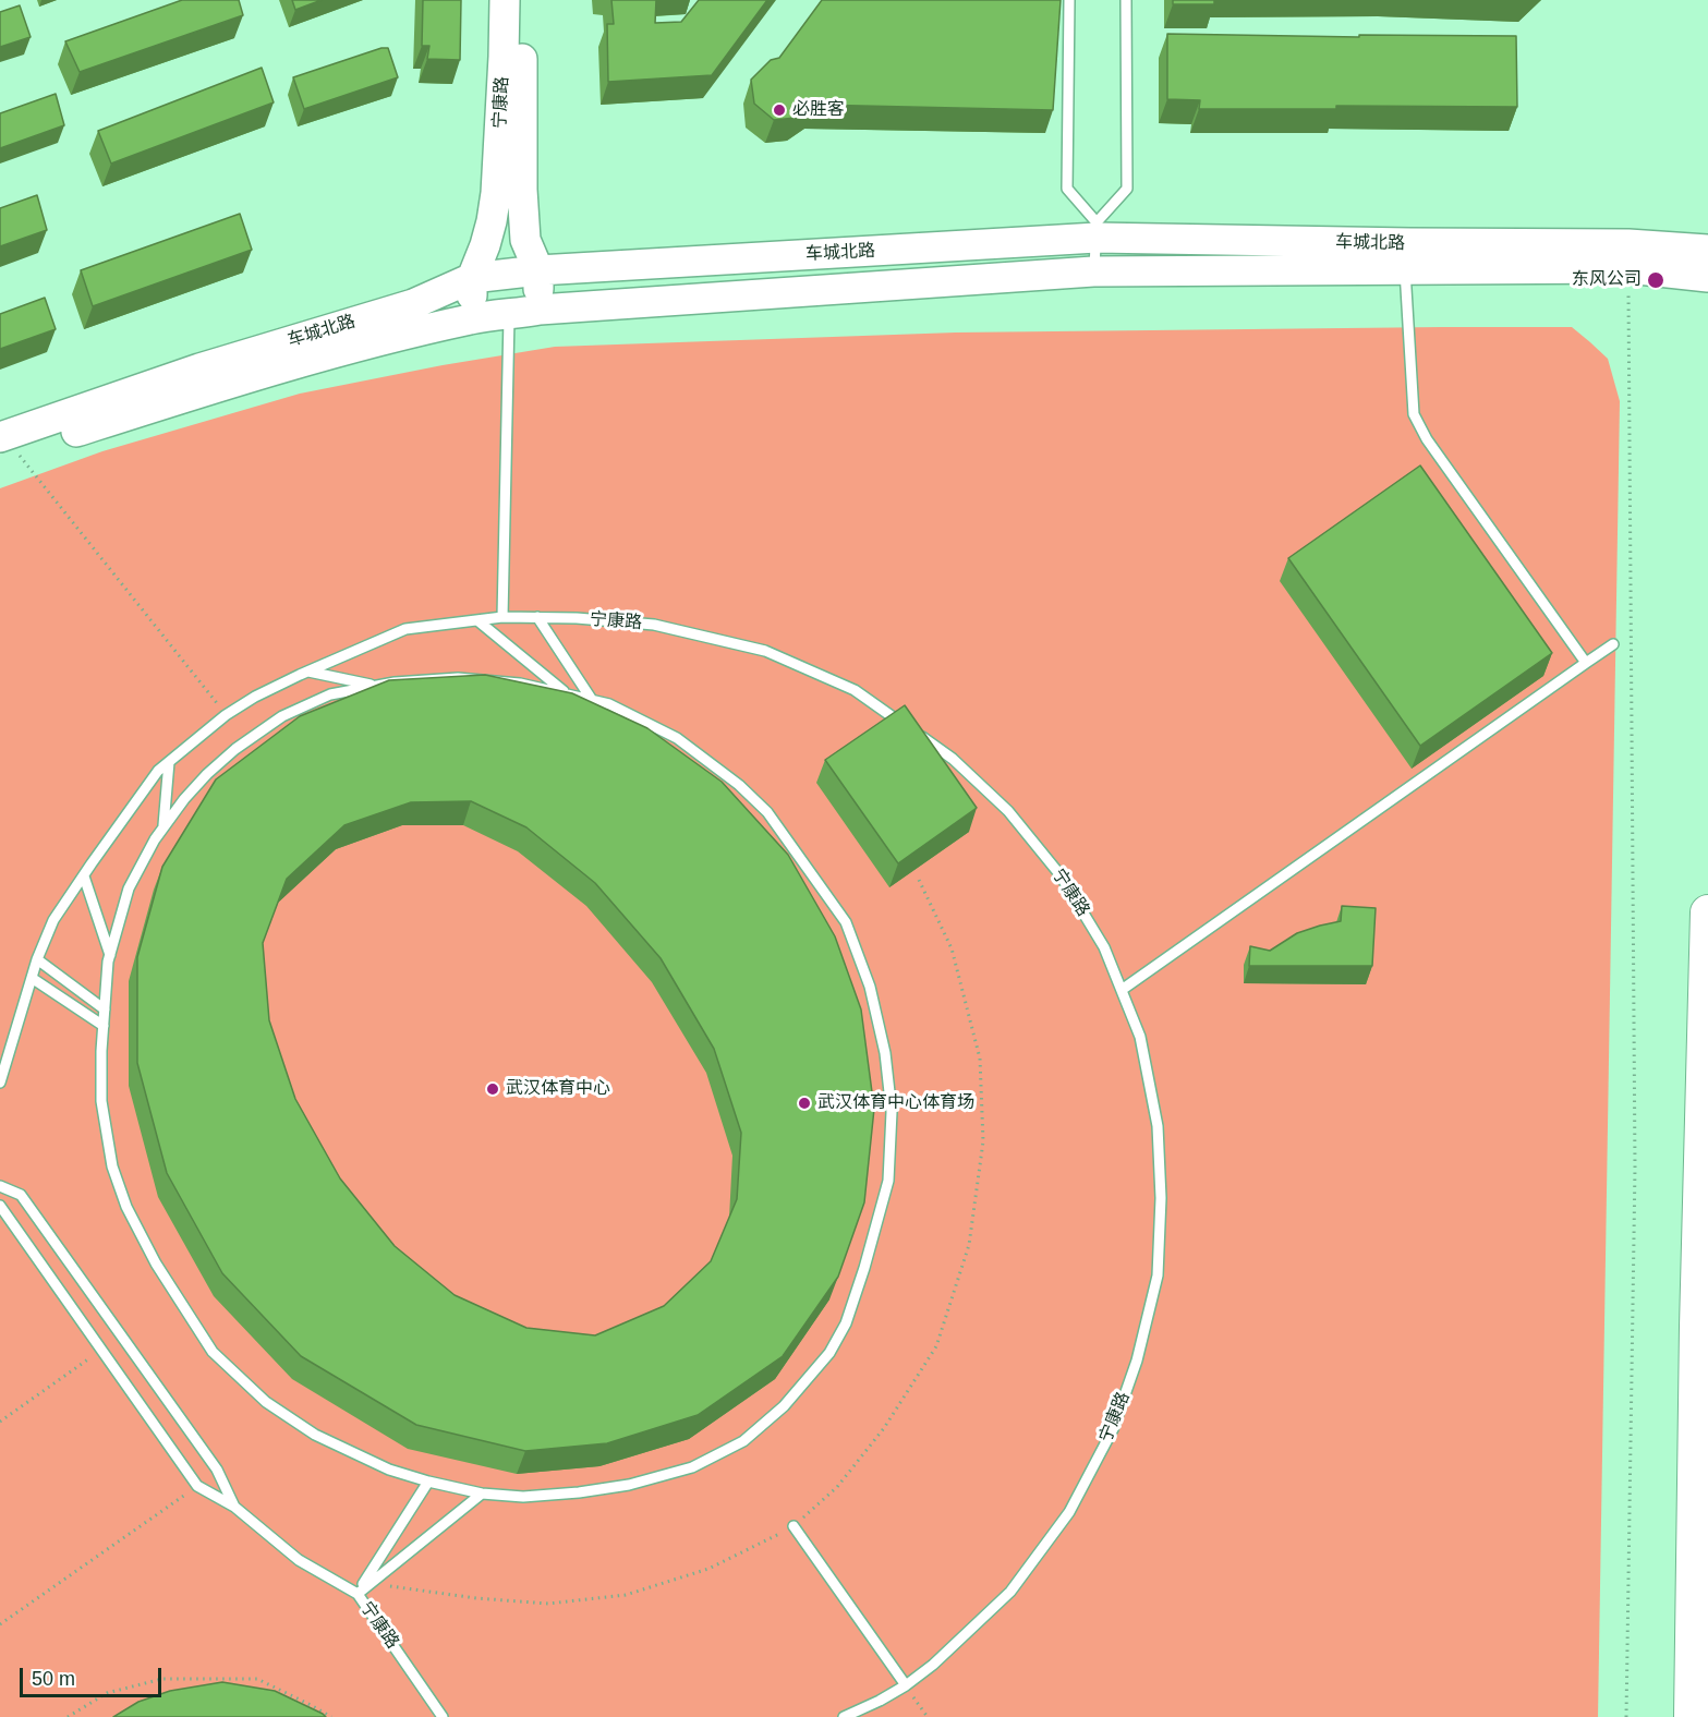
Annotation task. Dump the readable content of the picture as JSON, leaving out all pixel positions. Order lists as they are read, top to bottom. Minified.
{"streets":{"main road":["宁康路","车城北路"]},"crossings":[["宁康路","车城北路"]],"places":["必胜客","东风公司","武汉体育中心","武汉体育中心体育场"],"scale_bar":"50 m"}
